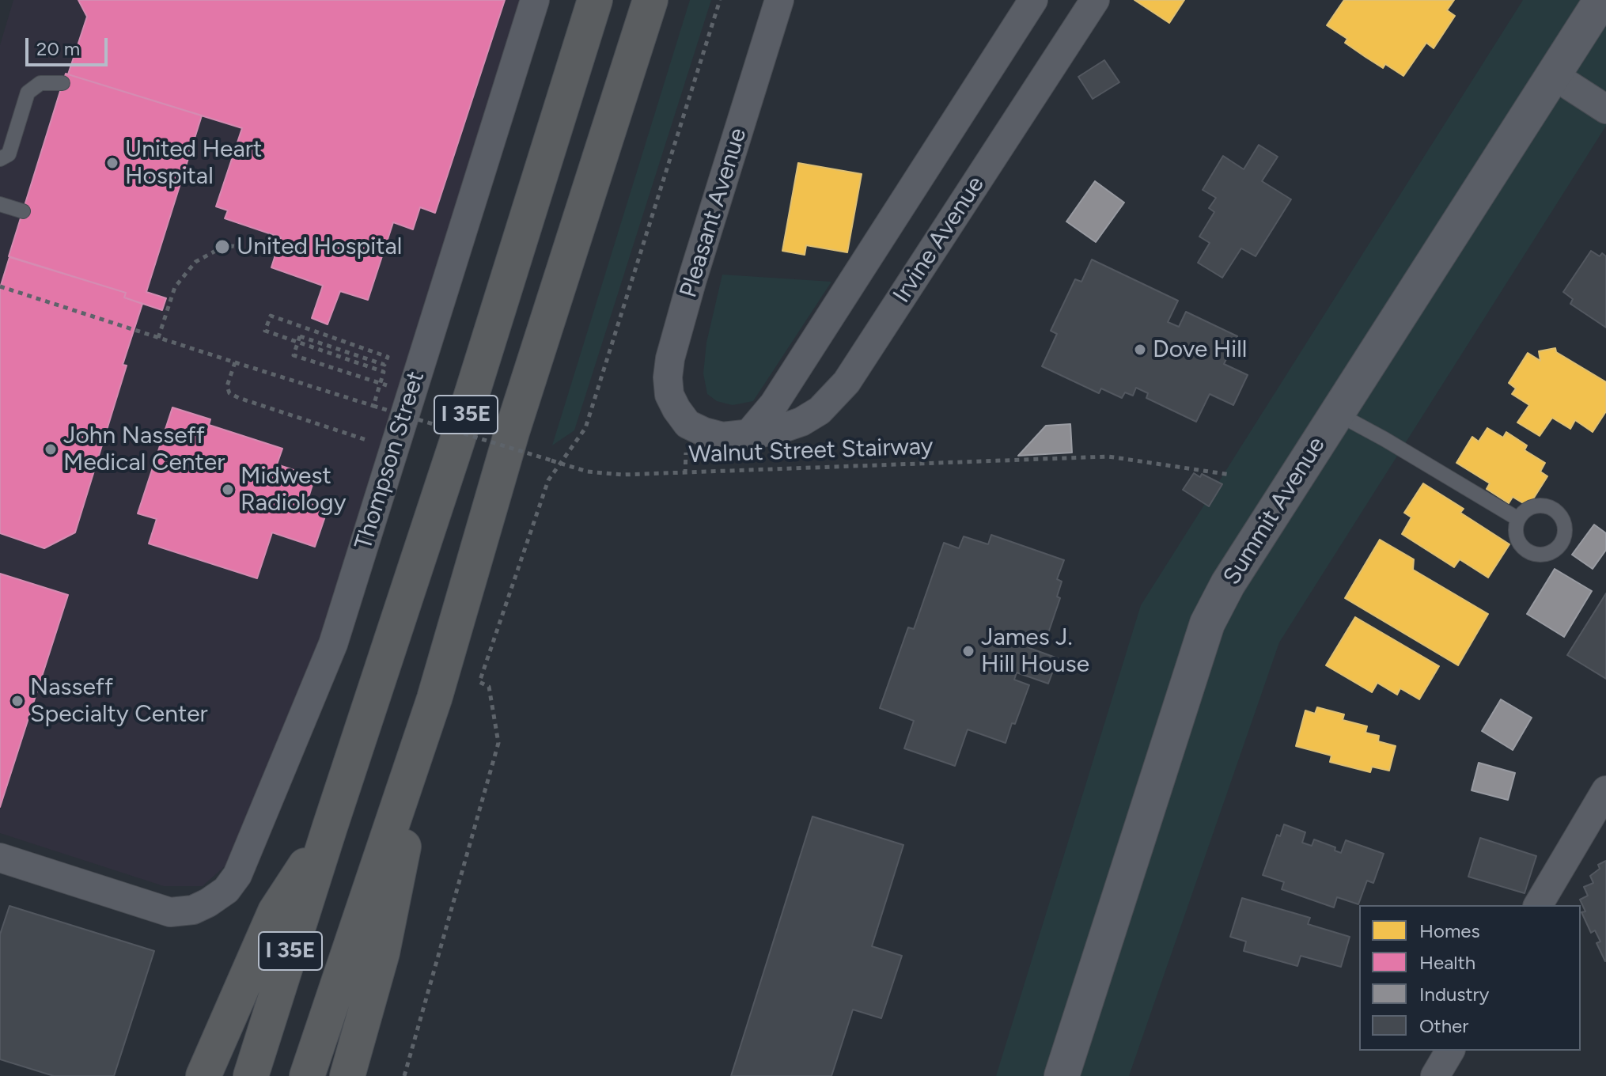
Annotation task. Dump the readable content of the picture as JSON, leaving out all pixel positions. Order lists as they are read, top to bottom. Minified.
{"streets":{"highway":["I 35E"],"street":["Pleasant Avenue","Irvine Avenue","Thompson Street","Summit Avenue"],"path":["Walnut Street Stairway"]},"crossings":[["Pleasant Avenue","Irvine Avenue"]],"places":["United Heart Hospital","United Hospital","Dove Hill","John Nasseff Medical Center","Midwest Radiology","James J. Hill House","Nasseff Specialty Center"],"legend":["Homes","Health","Industry","Other"],"scale_bar":"20 m"}
